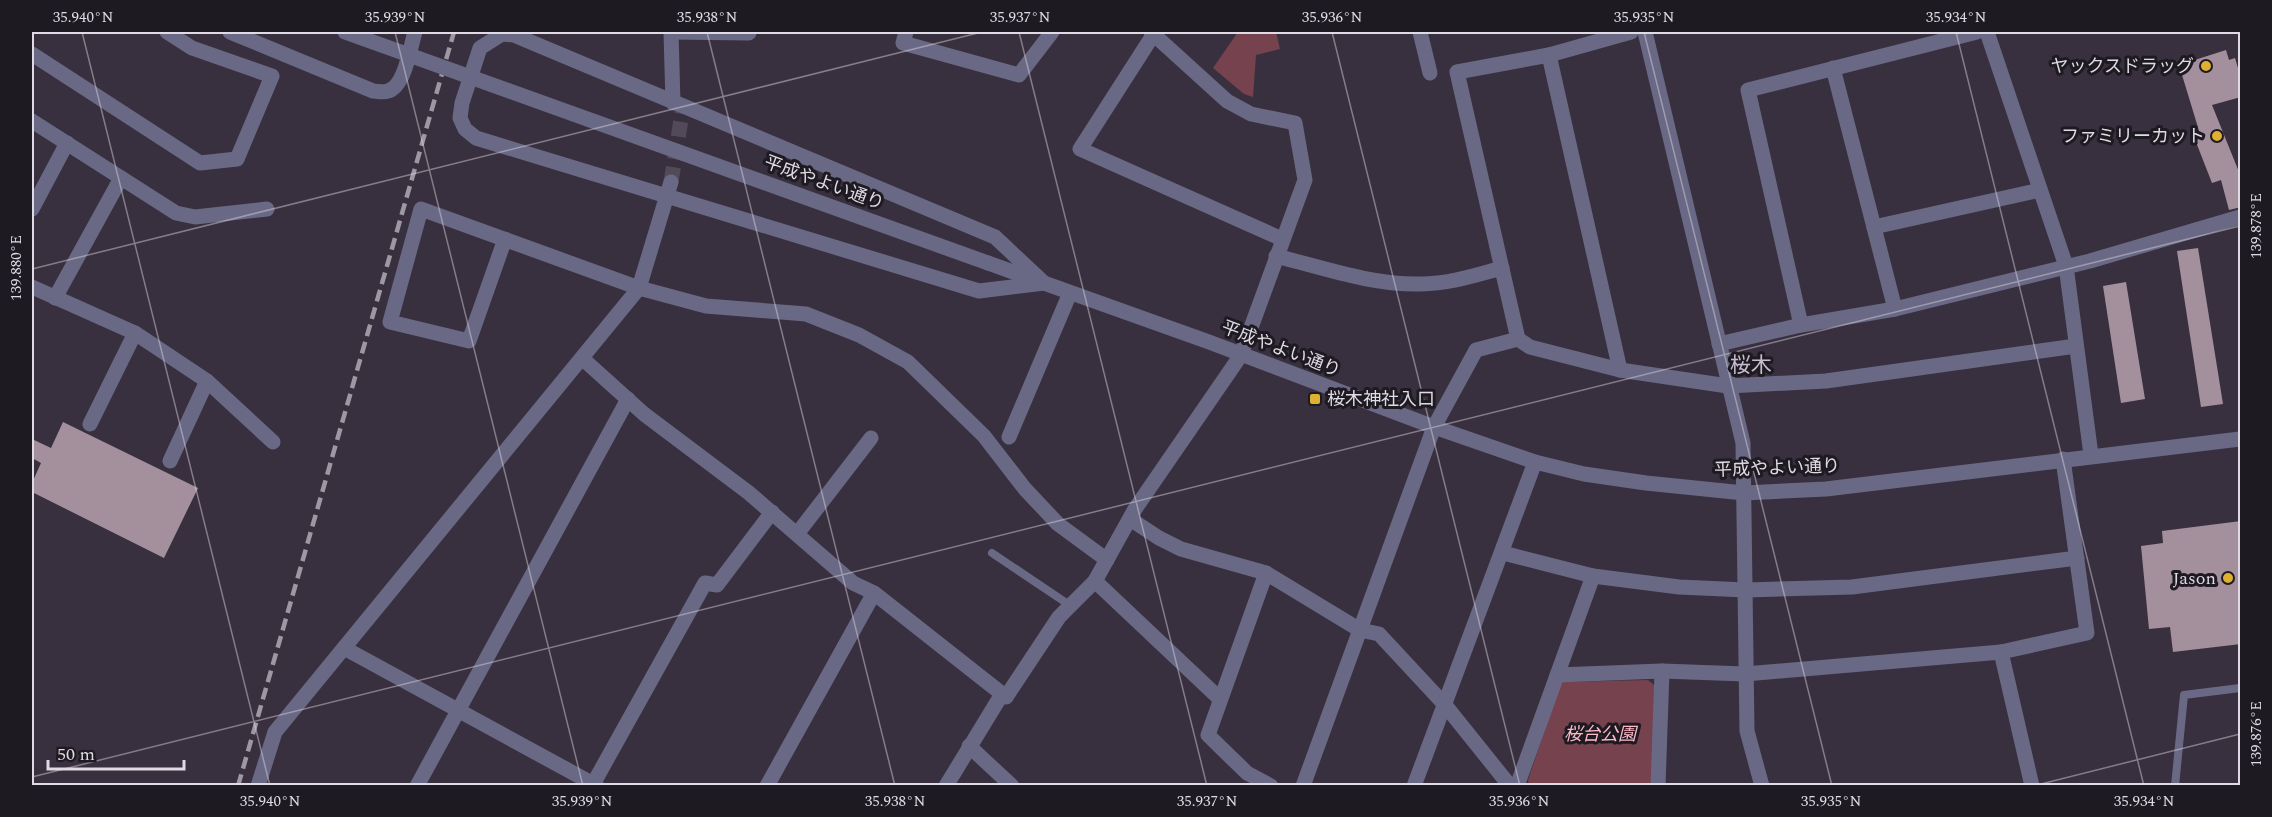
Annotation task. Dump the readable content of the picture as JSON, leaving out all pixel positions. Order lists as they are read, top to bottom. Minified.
{"streets":{"street":["平成やよい通り"]},"districts":["桜木"],"parks":["桜台公園"],"places":{"other":["ヤックスドラッグ","ファミリーカット","Jason"],"transit":["桜木神社入口"]},"scale_bar":"50 m","coordinates":["35.940°N","35.939°N","35.938°N","35.937°N","35.936°N","35.935°N","35.934°N","139.878°E","139.880°E","139.876°E"]}
